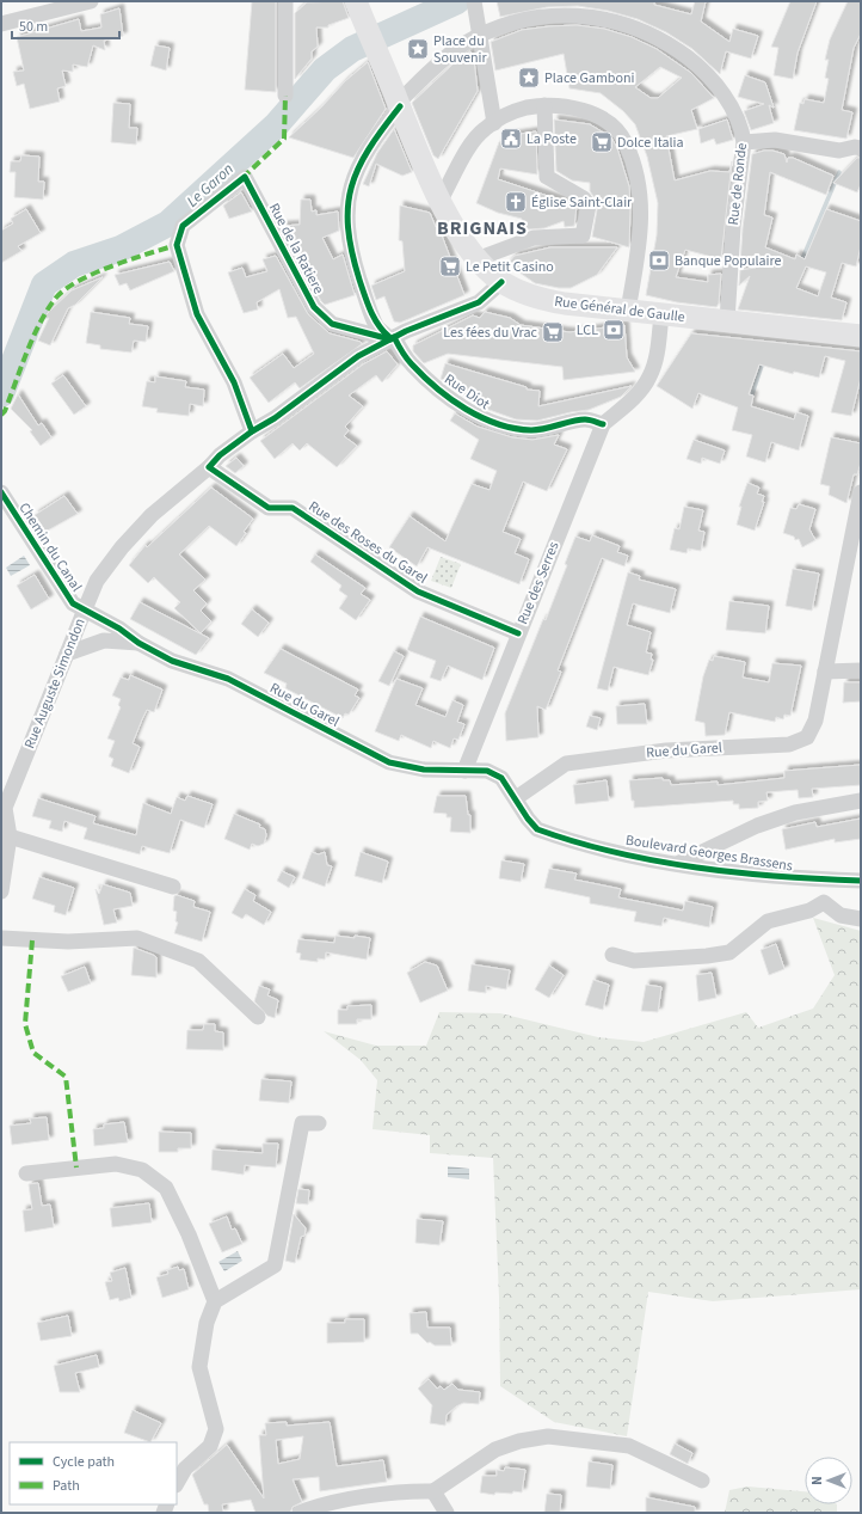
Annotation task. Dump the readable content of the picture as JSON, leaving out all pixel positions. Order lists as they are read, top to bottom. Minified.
{"streets":{"street":["Rue de Ronde","Rue de la Ratiere","Rue Général de Gaulle","Rue Diot","Rue des Roses du Garel","Chemin du Canal","Rue des Serres","Rue Auguste Simondon","Rue du Garel","Boulevard Georges Brassens"]},"crossings":[["Rue de Ronde","Rue Général de Gaulle"],["Rue de la Ratiere","Rue Diot"],["Rue de la Ratiere","Rue Auguste Simondon"],["Rue Général de Gaulle","Rue Diot"],["Rue Général de Gaulle","Rue Auguste Simondon"],["Rue Diot","Rue des Serres"],["Rue Diot","Rue Auguste Simondon"],["Rue des Roses du Garel","Rue des Serres"],["Rue des Roses du Garel","Rue Auguste Simondon"],["Chemin du Canal","Rue Auguste Simondon"],["Chemin du Canal","Rue du Garel"],["Rue des Serres","Rue du Garel"],["Rue Auguste Simondon","Rue du Garel"],["Rue du Garel","Boulevard Georges Brassens"]],"districts":["BRIGNAIS"],"water":["Le Garon"],"places":{"place":["Place du Souvenir","Place Gamboni"],"public building":["La Poste"],"supermarket":["Dolce Italia","Le Petit Casino","Les fées du Vrac"],"church":["Église Saint-Clair"],"bank":["Banque Populaire","LCL"]},"legend":["Cycle path","Path"],"scale_bar":"50 m","north":"left"}
